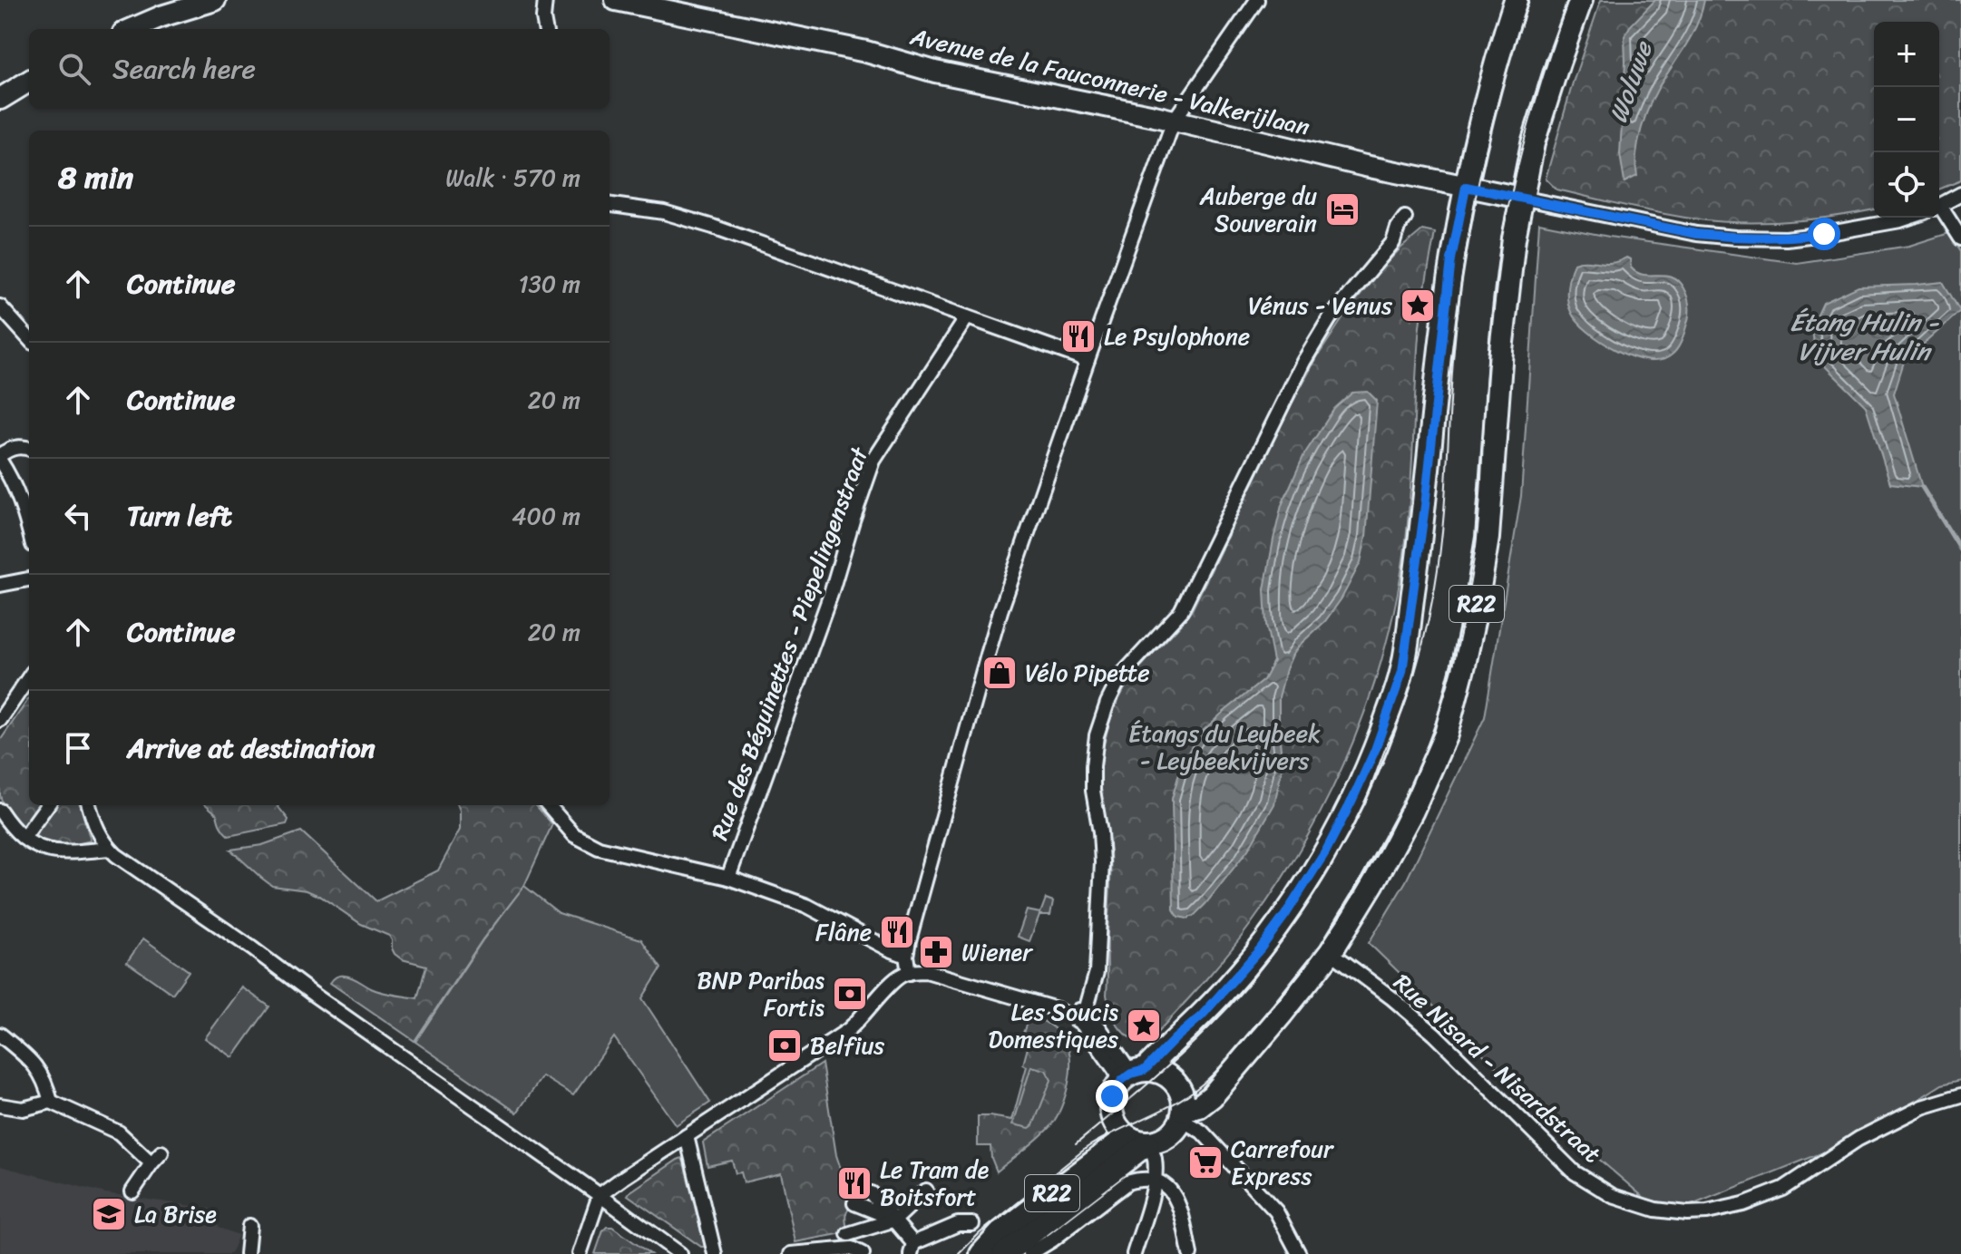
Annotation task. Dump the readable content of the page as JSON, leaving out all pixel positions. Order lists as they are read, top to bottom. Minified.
{"streets":{"main road":["R22"],"street":["Avenue de la Fauconnerie - Valkerijlaan","Rue des Béguinettes - Piepelingenstraat","Rue Nisard - Nisardstraat"]},"crossings":[["Avenue de la Fauconnerie - Valkerijlaan","R22"],["R22","Rue Nisard - Nisardstraat"]],"water":["Woluwe","Étang Hulin - Vijver Hulin"],"parks":["Étangs du Leybeek - Leybeekvijvers"],"places":{"hotel":["Auberge du Souverain"],"place":["Vénus - Venus","Les Soucis Domestiques"],"restaurant":["Le Psylophone","Flâne","Le Tram de Boitsfort"],"shop":["Vélo Pipette"],"pharmacy":["Wiener"],"bank":["BNP Paribas Fortis","Belfius"],"supermarket":["Carrefour Express"],"school or university":["La Brise"]},"page":{"map_buttons":["+","−"],"search":"Search here","heading":["8 min","Walk · 570 m"],"list":[["Continue","130 m"],["Continue","20 m"],["Turn left","400 m"],["Continue","20 m"],"Arrive at destination"]}}
